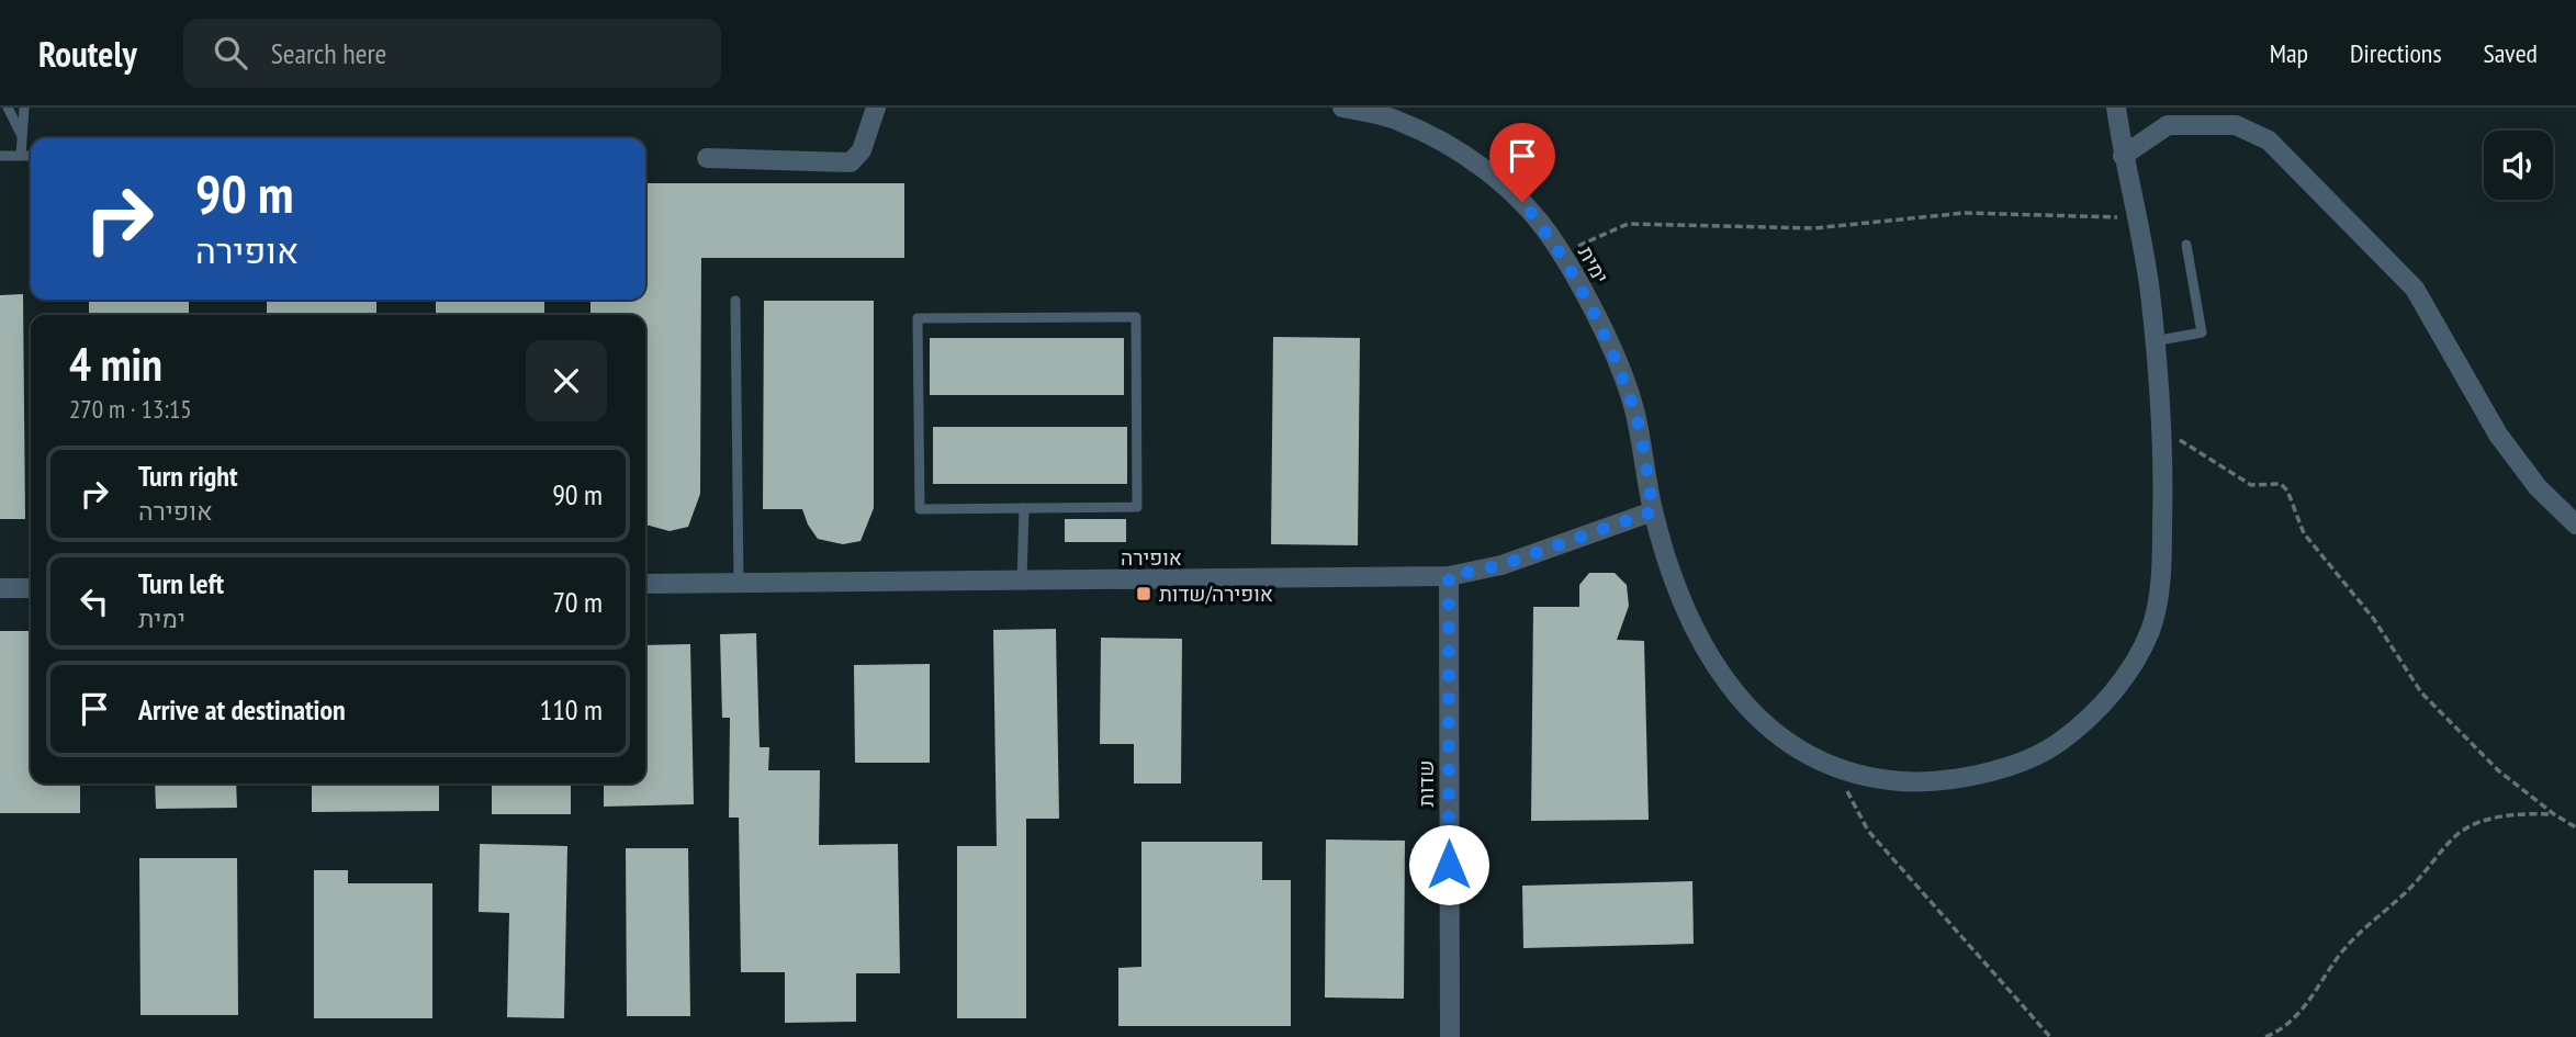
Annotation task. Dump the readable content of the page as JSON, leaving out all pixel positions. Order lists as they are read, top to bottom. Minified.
{"streets":{"street":["ימית","אופירה","שדות"]},"crossings":[["ימית","אופירה"],["אופירה","שדות"]],"places":{"transit":["אופירה/שדות"]},"page":{"header":"Routely","search":"Search here","nav":["Map","Directions","Saved"],"turn":["90 m","אופירה"],"heading":["4 min","270 m · 13:15"],"list":[{"name":"Turn right","note":"אופירה","value":"90 m"},{"name":"Turn left","note":"ימית","value":"70 m"},{"name":"Arrive at destination","value":"110 m"}]}}
